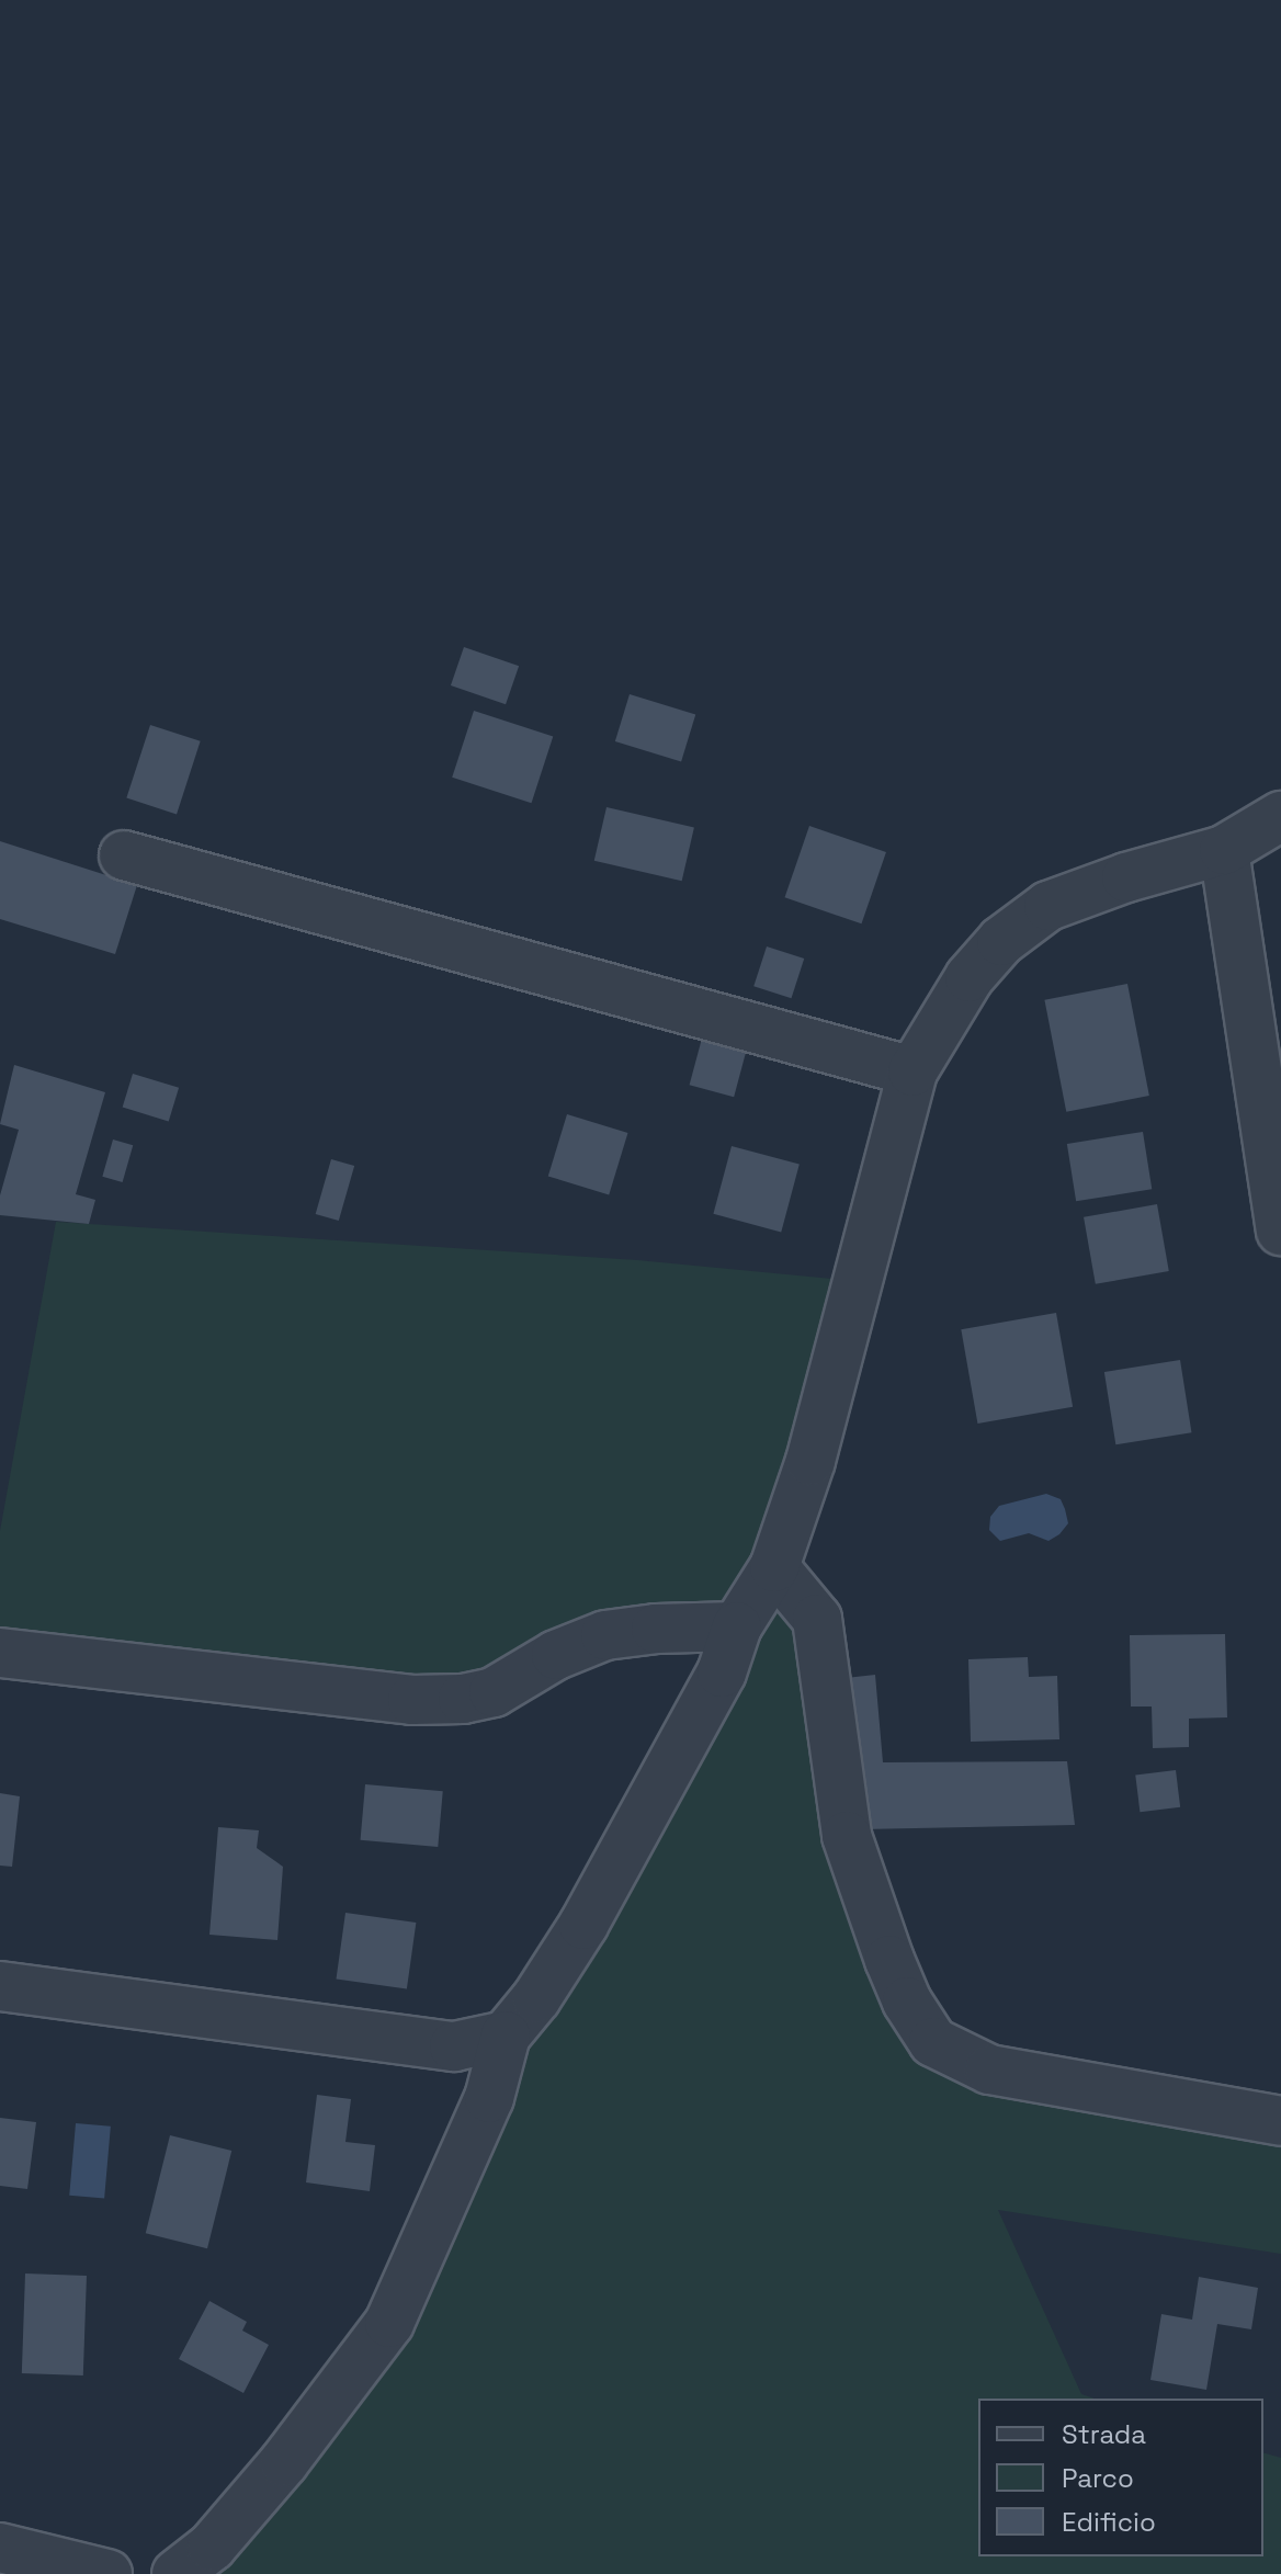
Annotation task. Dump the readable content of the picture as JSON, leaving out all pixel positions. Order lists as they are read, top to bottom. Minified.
{"legend":["Strada","Parco","Edificio"]}
